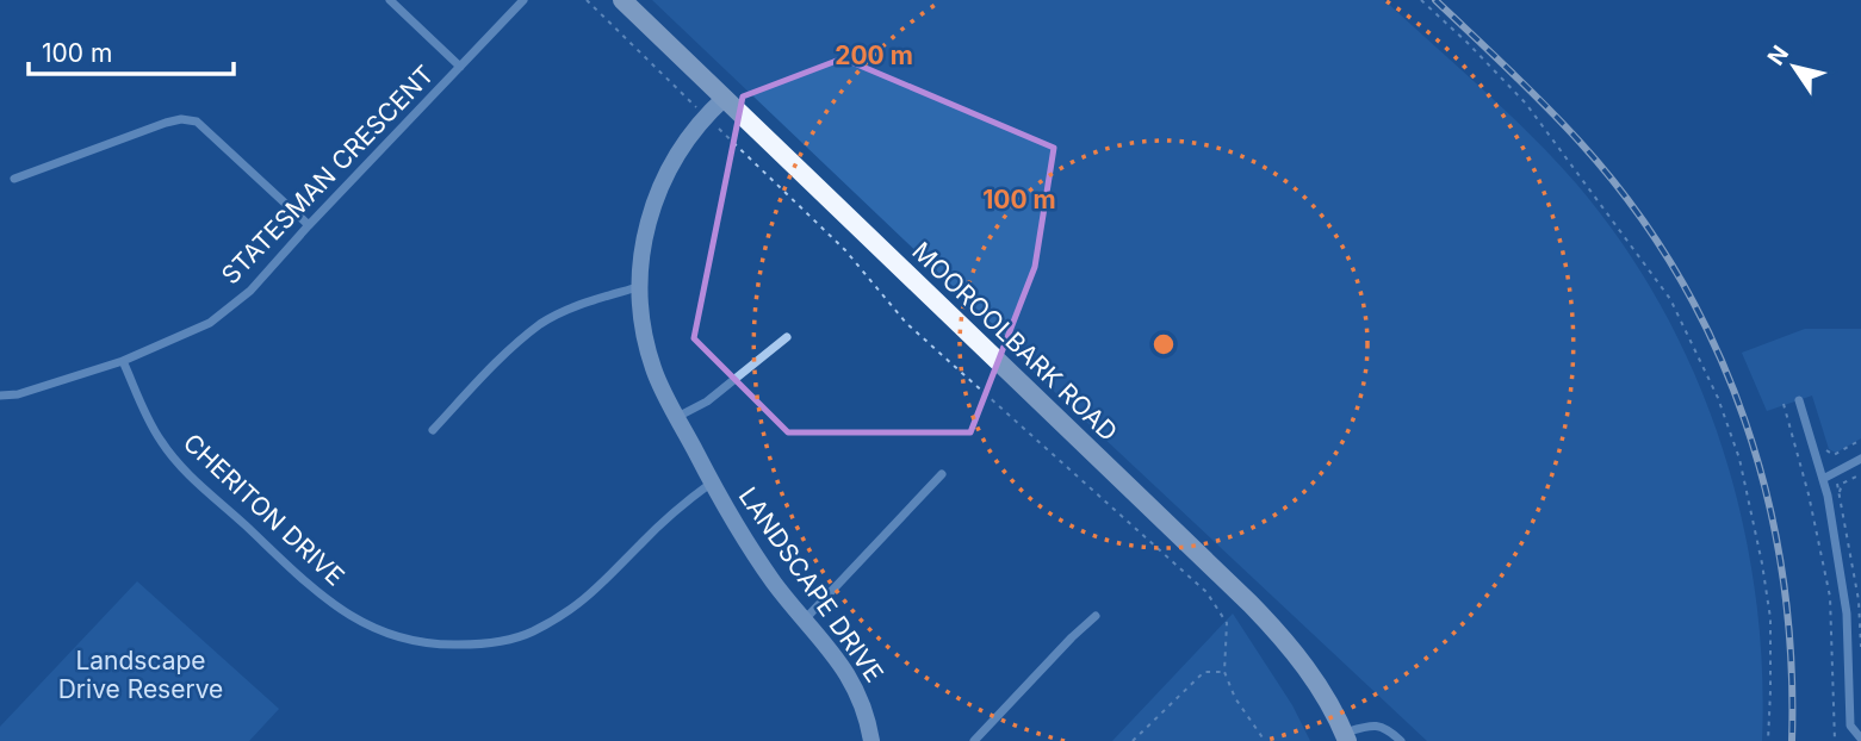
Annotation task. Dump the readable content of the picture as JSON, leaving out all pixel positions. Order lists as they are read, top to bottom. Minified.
{"streets":{"main road":["MOOROOLBARK ROAD"],"street":["STATESMAN CRESCENT","CHERITON DRIVE","LANDSCAPE DRIVE"]},"crossings":[["STATESMAN CRESCENT","CHERITON DRIVE"],["MOOROOLBARK ROAD","LANDSCAPE DRIVE"],["CHERITON DRIVE","LANDSCAPE DRIVE"]],"parks":["Landscape Drive Reserve"],"scale_bar":"100 m","north":"top left","rings":["200 m","100 m"]}
